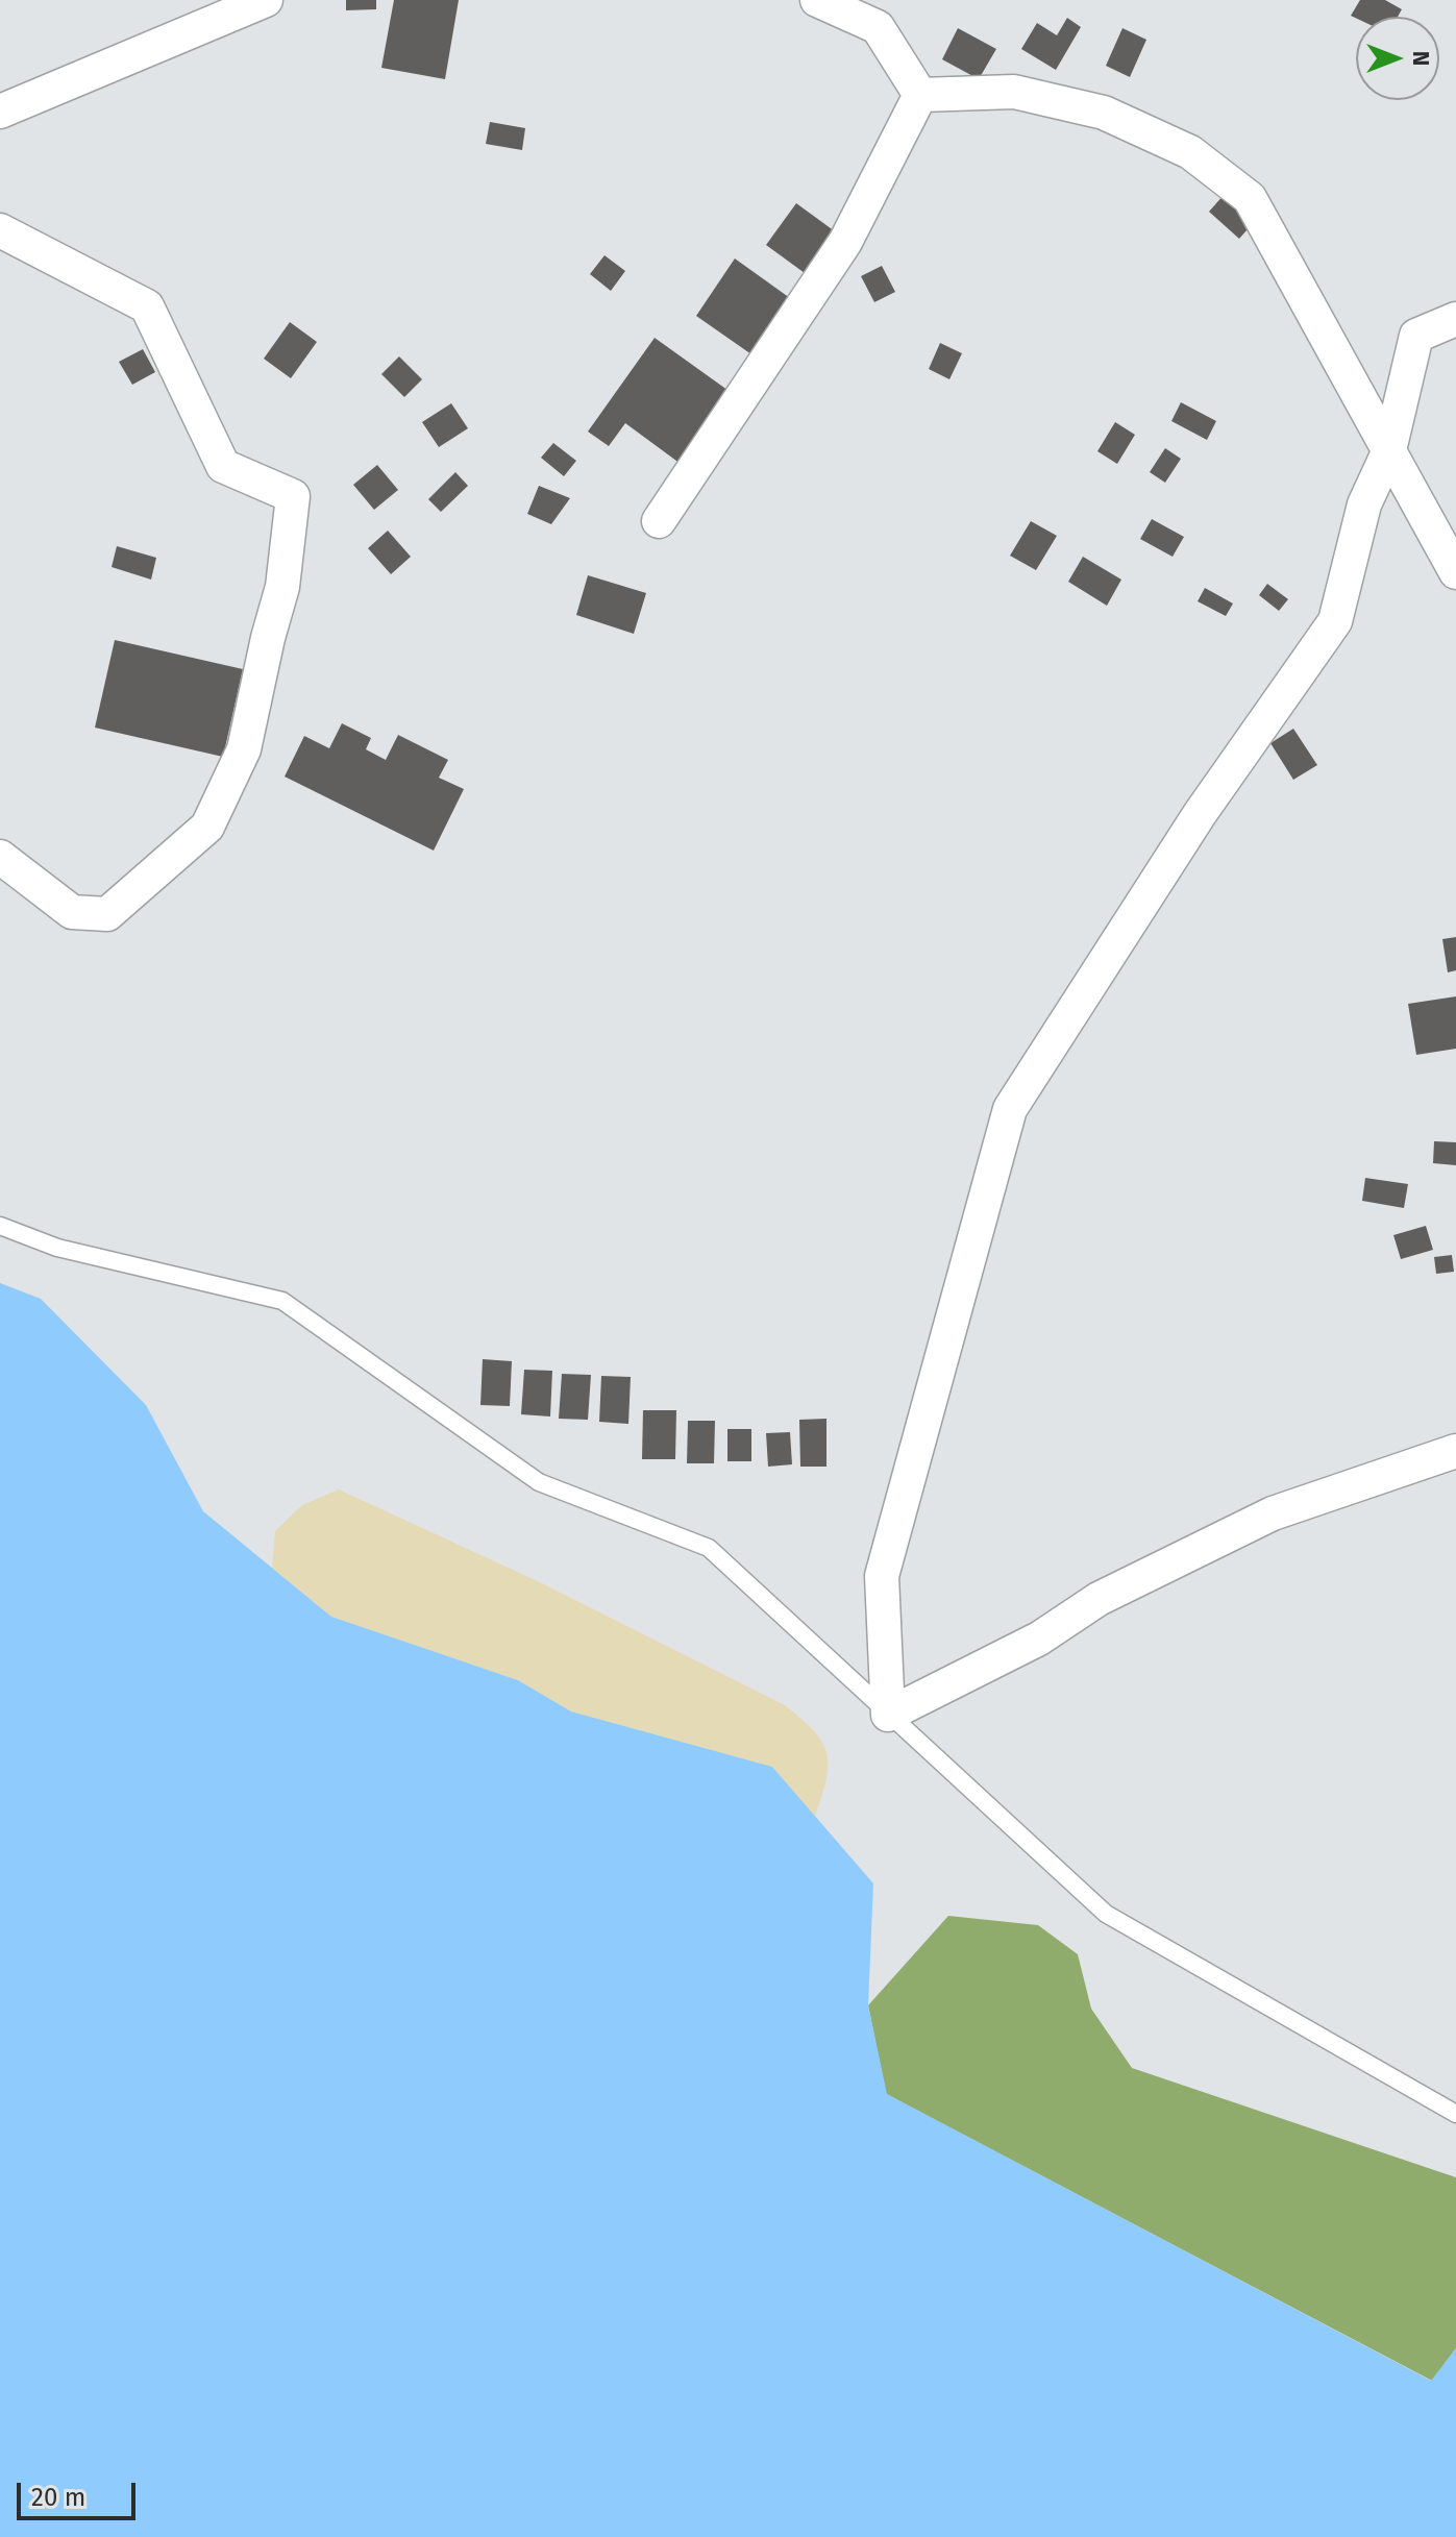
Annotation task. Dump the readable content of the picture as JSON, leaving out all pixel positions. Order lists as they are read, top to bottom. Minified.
{"scale_bar":"20 m","north":"right"}
